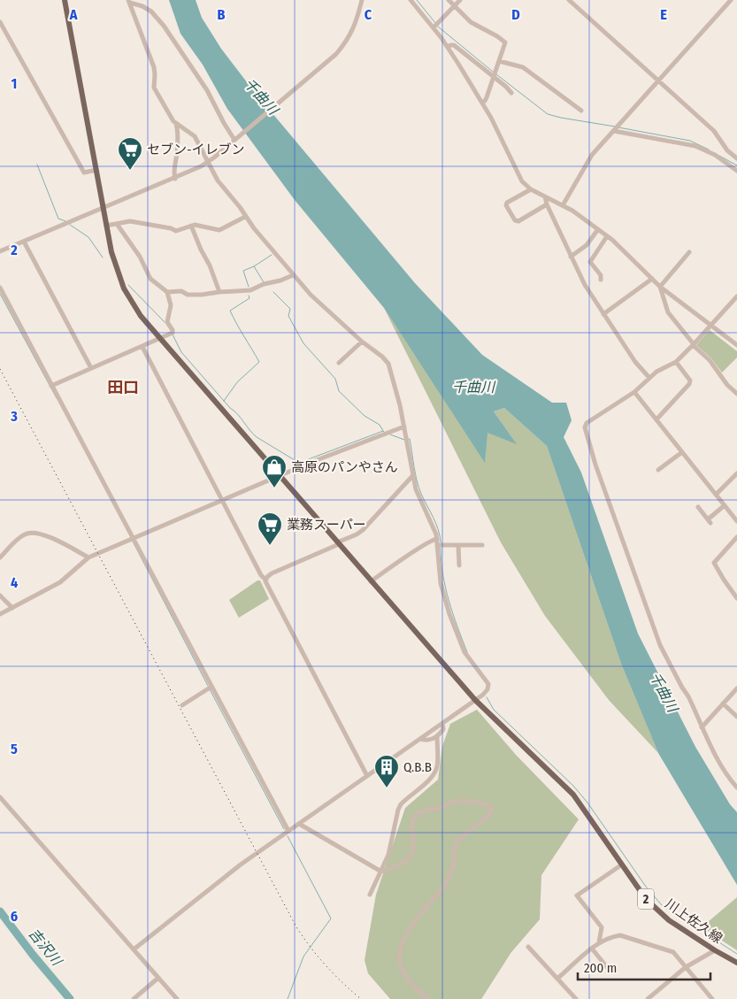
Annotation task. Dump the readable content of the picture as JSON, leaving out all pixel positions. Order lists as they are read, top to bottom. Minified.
{"streets":{"main road":["2","川上佐久線"]},"crossings":[["2","川上佐久線"]],"districts":["田口"],"water":["千曲川","吉沢川"],"places":{"supermarket":["セブン-イレブン","業務スーパー"],"shop":["高原のパンやさん"],"building":["Q.B.B"]},"scale_bar":"200 m","grid":{"columns":["A","B","C","D","E"],"rows":["1","2","3","4","5","6"]}}
